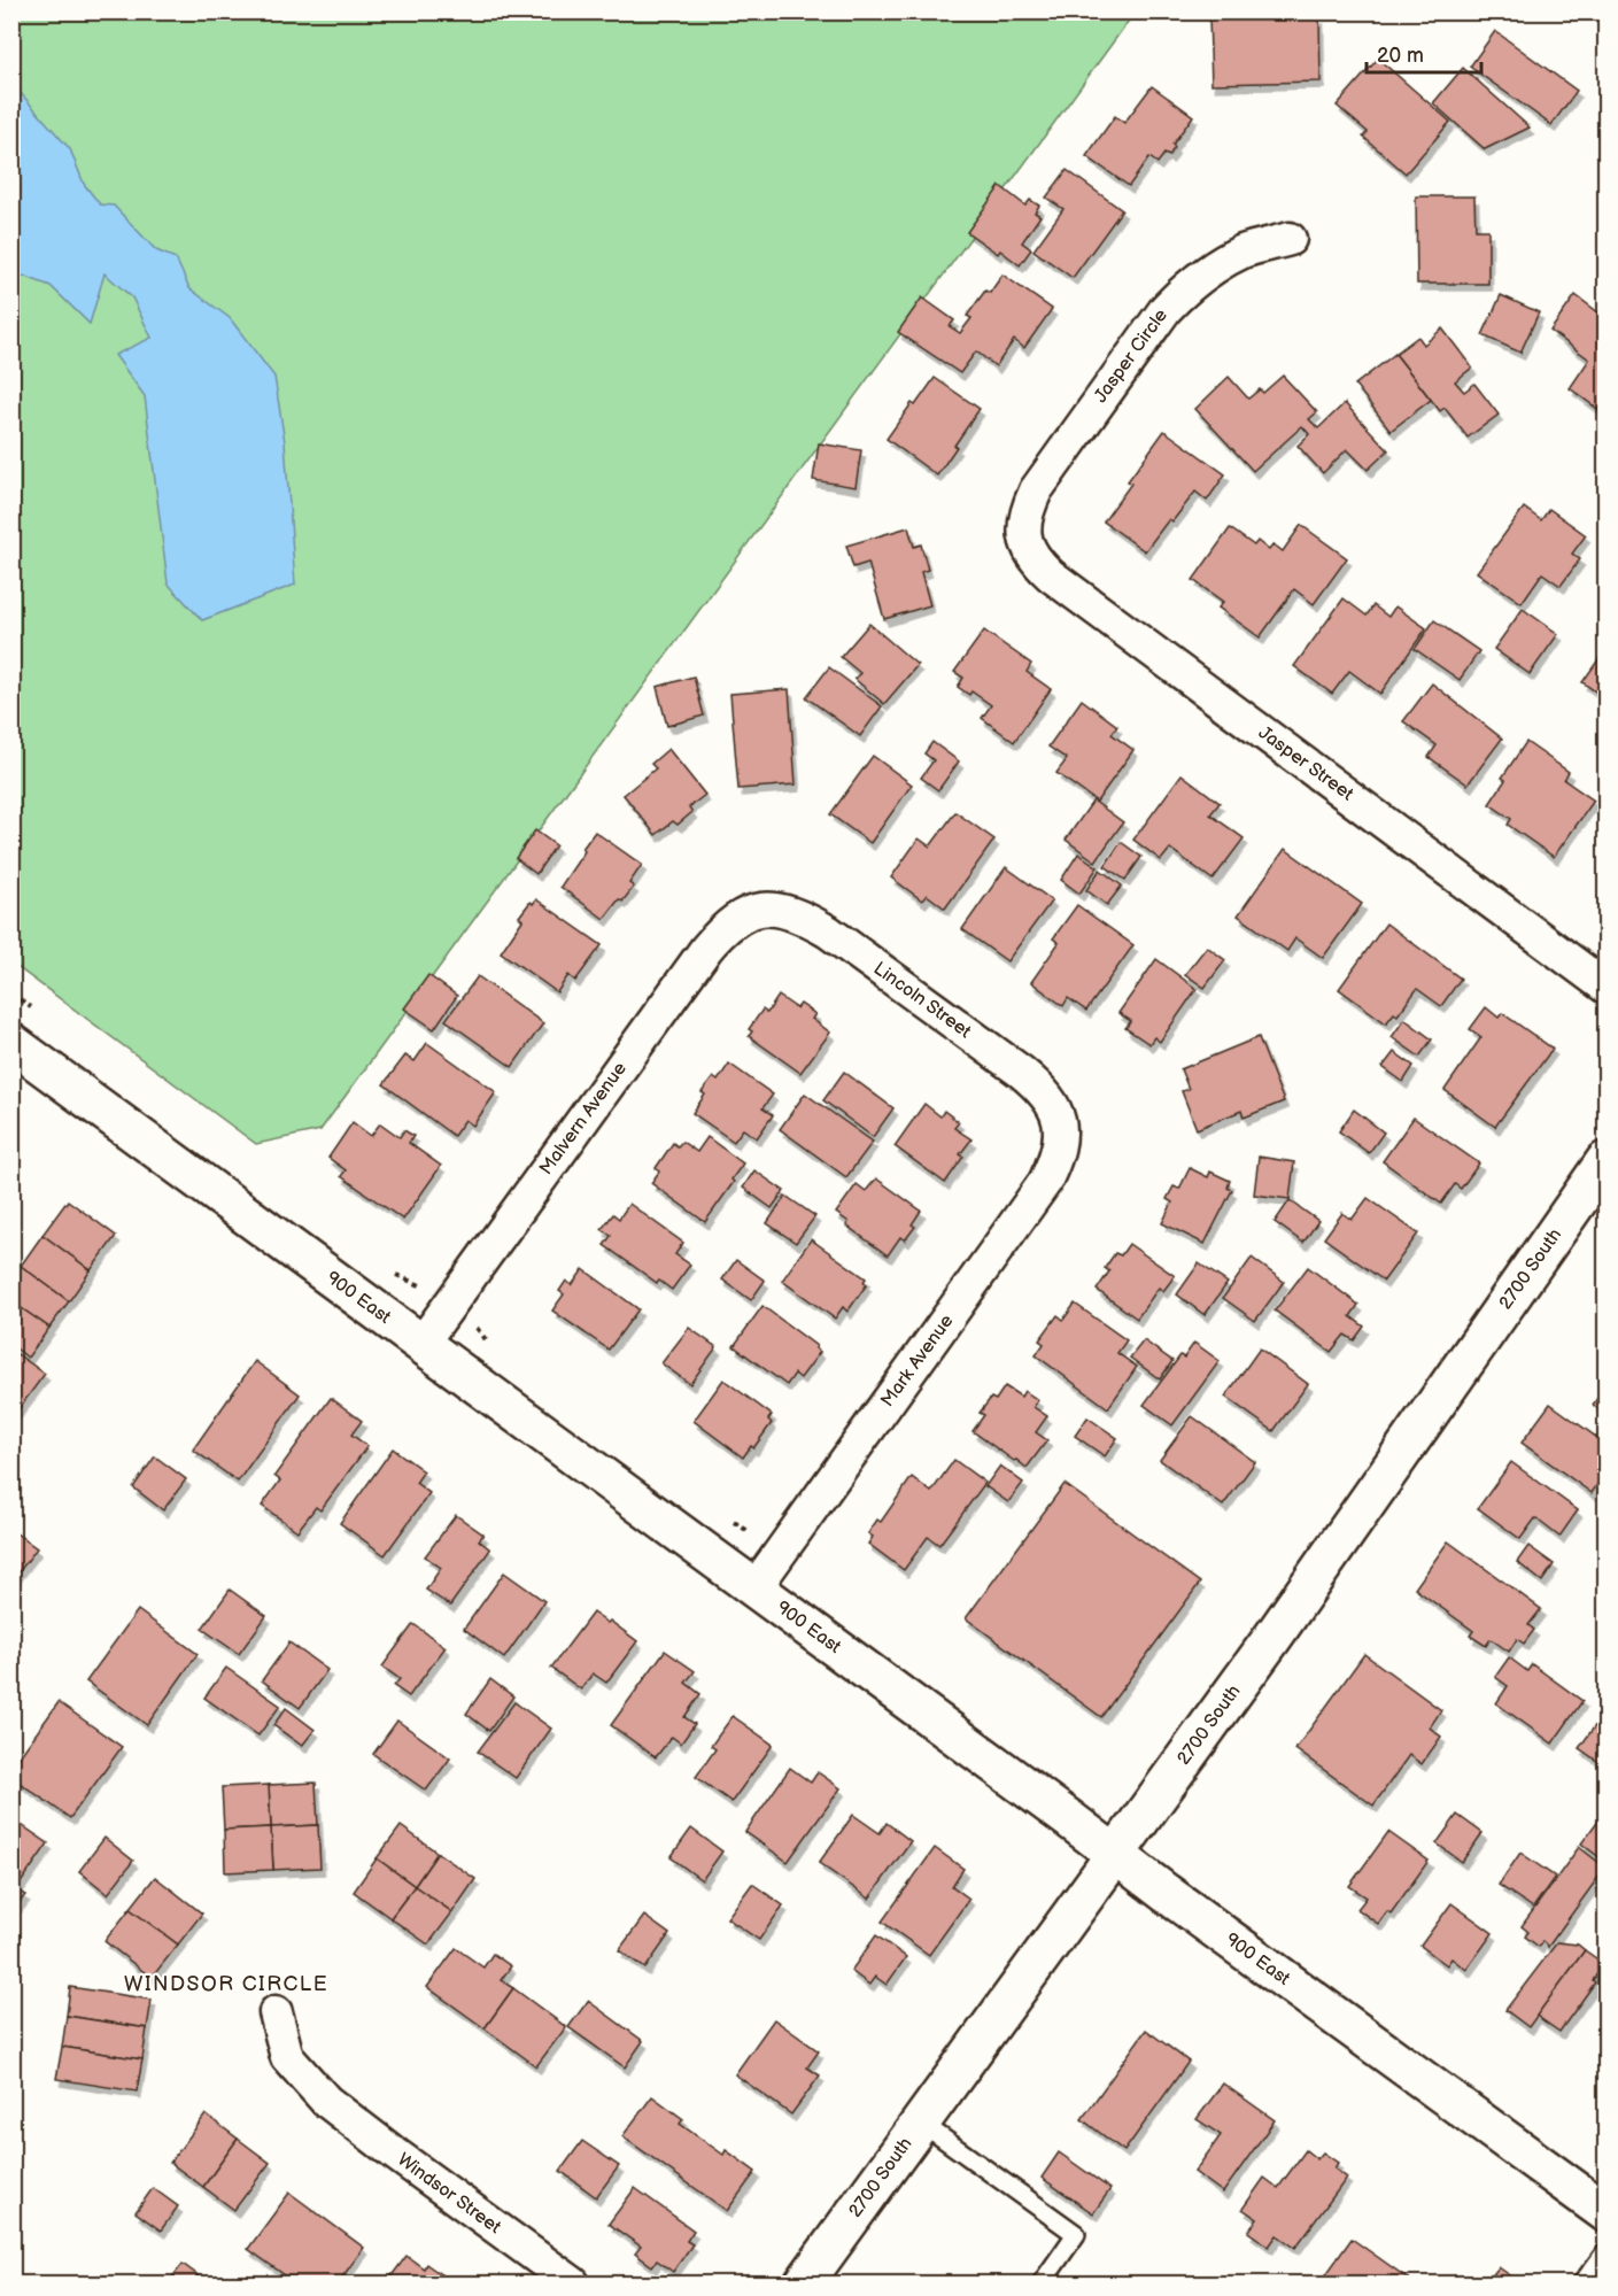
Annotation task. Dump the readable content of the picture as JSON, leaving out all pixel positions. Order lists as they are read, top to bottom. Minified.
{"streets":{"street":["Jasper Circle","Jasper Street","Lincoln Street","Malvern Avenue","2700 South","900 East","Mark Avenue","Windsor Street"]},"crossings":[["Jasper Circle","Jasper Street"],["Lincoln Street","Malvern Avenue"],["Lincoln Street","Mark Avenue"],["Malvern Avenue","900 East"],["2700 South","900 East"],["900 East","Mark Avenue"]],"districts":["WINDSOR CIRCLE"],"scale_bar":"20 m"}
